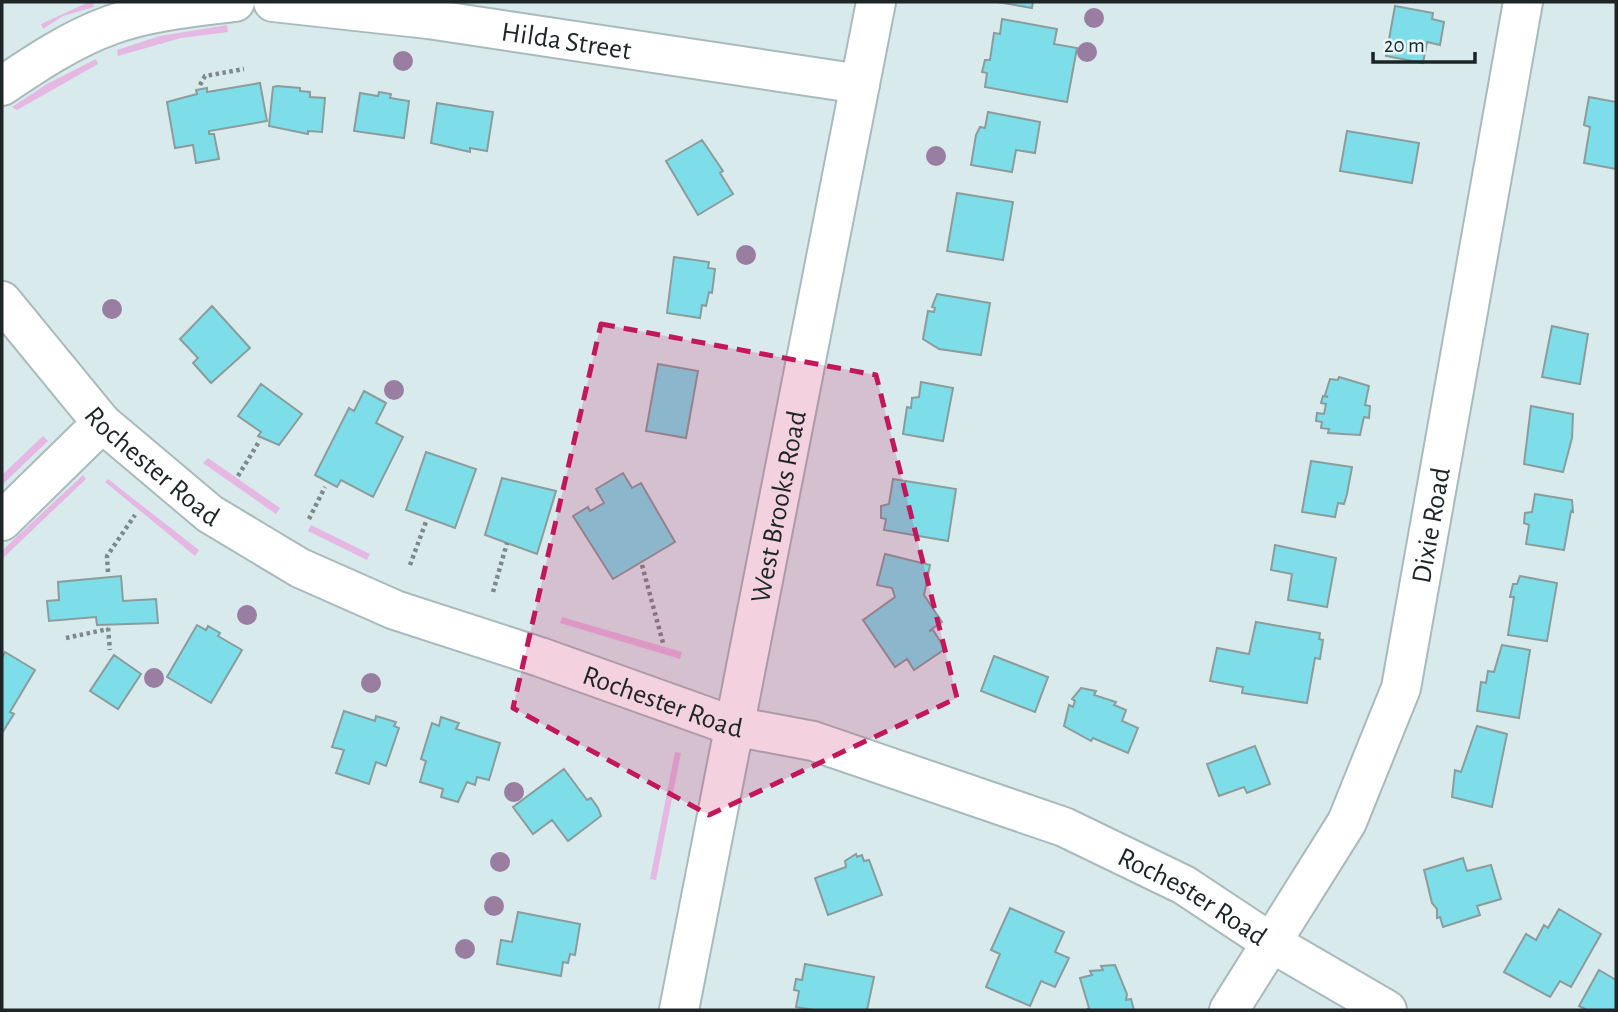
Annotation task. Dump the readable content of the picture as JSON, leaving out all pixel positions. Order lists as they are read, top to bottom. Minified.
{"streets":{"street":["Hilda Street","Rochester Road","West Brooks Road","Dixie Road"]},"crossings":[["Hilda Street","West Brooks Road"],["Rochester Road","West Brooks Road"],["Rochester Road","Dixie Road"]],"scale_bar":"20 m"}
